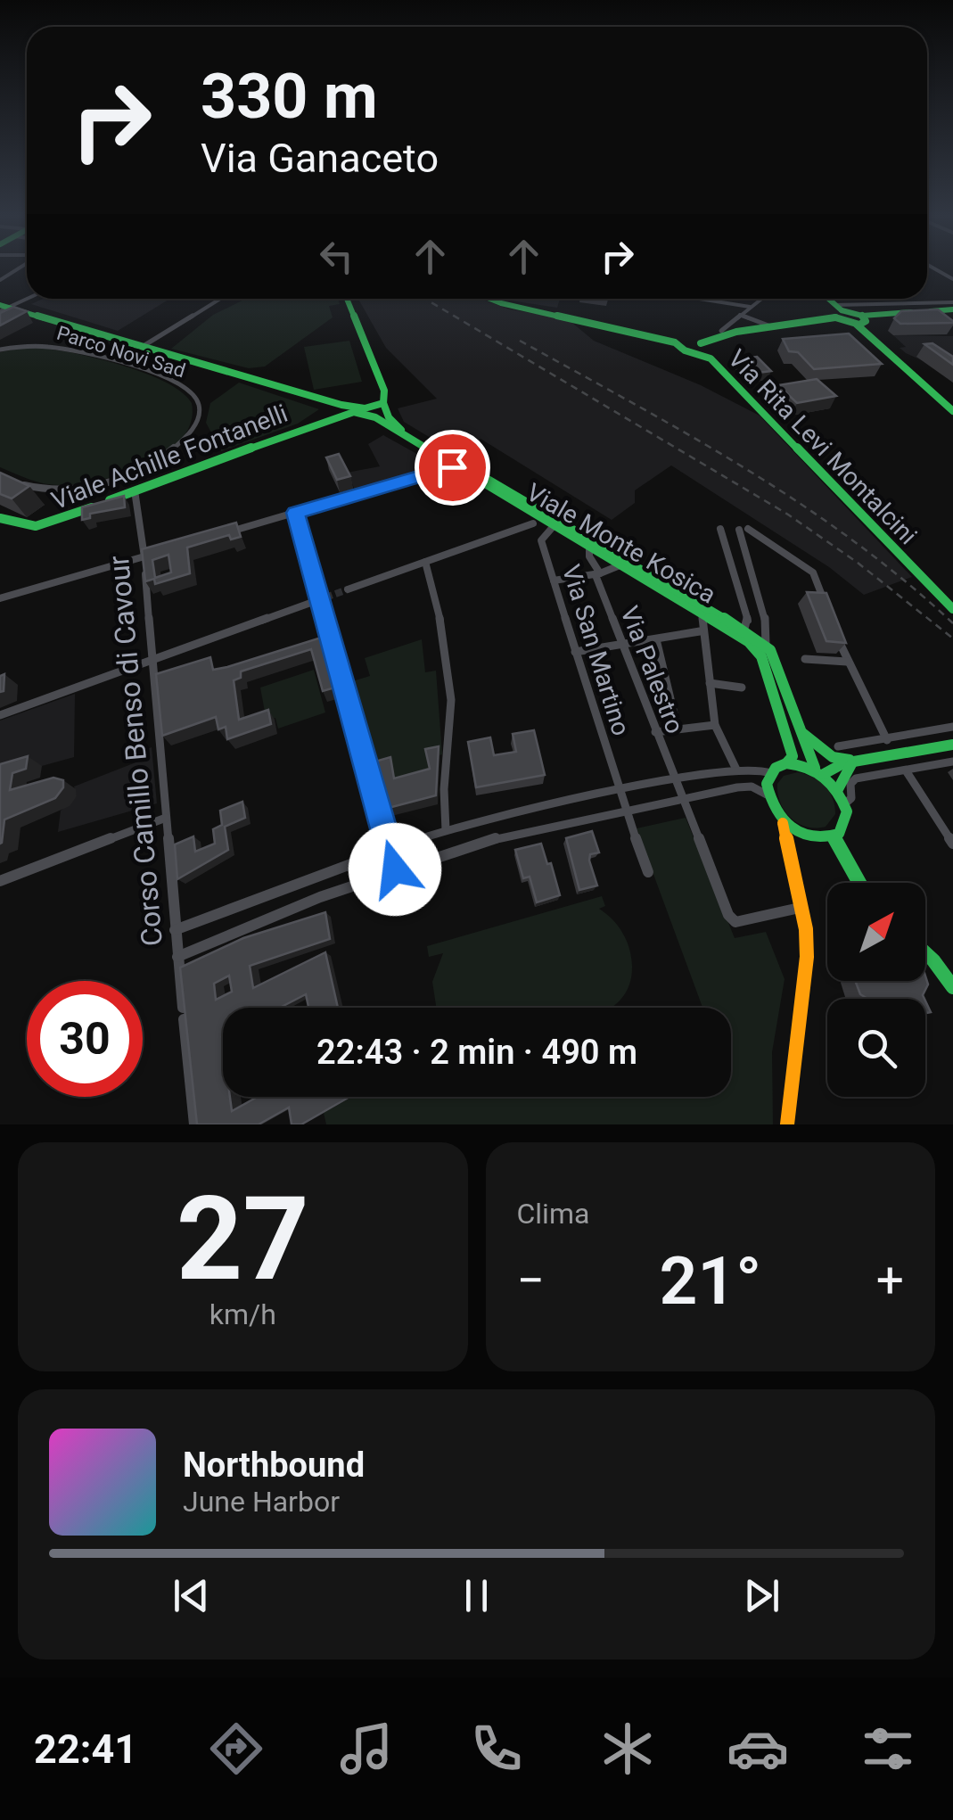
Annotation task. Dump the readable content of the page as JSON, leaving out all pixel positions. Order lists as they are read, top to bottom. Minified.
{"streets":{"street":["Parco Novi Sad","Via Rita Levi Montalcini","Viale Achille Fontanelli","Viale Monte Kosica","Via San Martino","Via Palestro","Corso Camillo Benso di Cavour"]},"crossings":[["Viale Achille Fontanelli","Viale Monte Kosica"],["Viale Achille Fontanelli","Corso Camillo Benso di Cavour"],["Viale Monte Kosica","Via San Martino"],["Viale Monte Kosica","Via Palestro"]],"north":"top right","page":{"turn":["330 m","Via Ganaceto"],"limit":"30","trip":"22:43 · 2 min · 490 m","tile":[["27","km/h"],"Clima"],"heat":["−","21°","+"],"song":["Northbound","June Harbor"],"tabs":"22:41"}}
